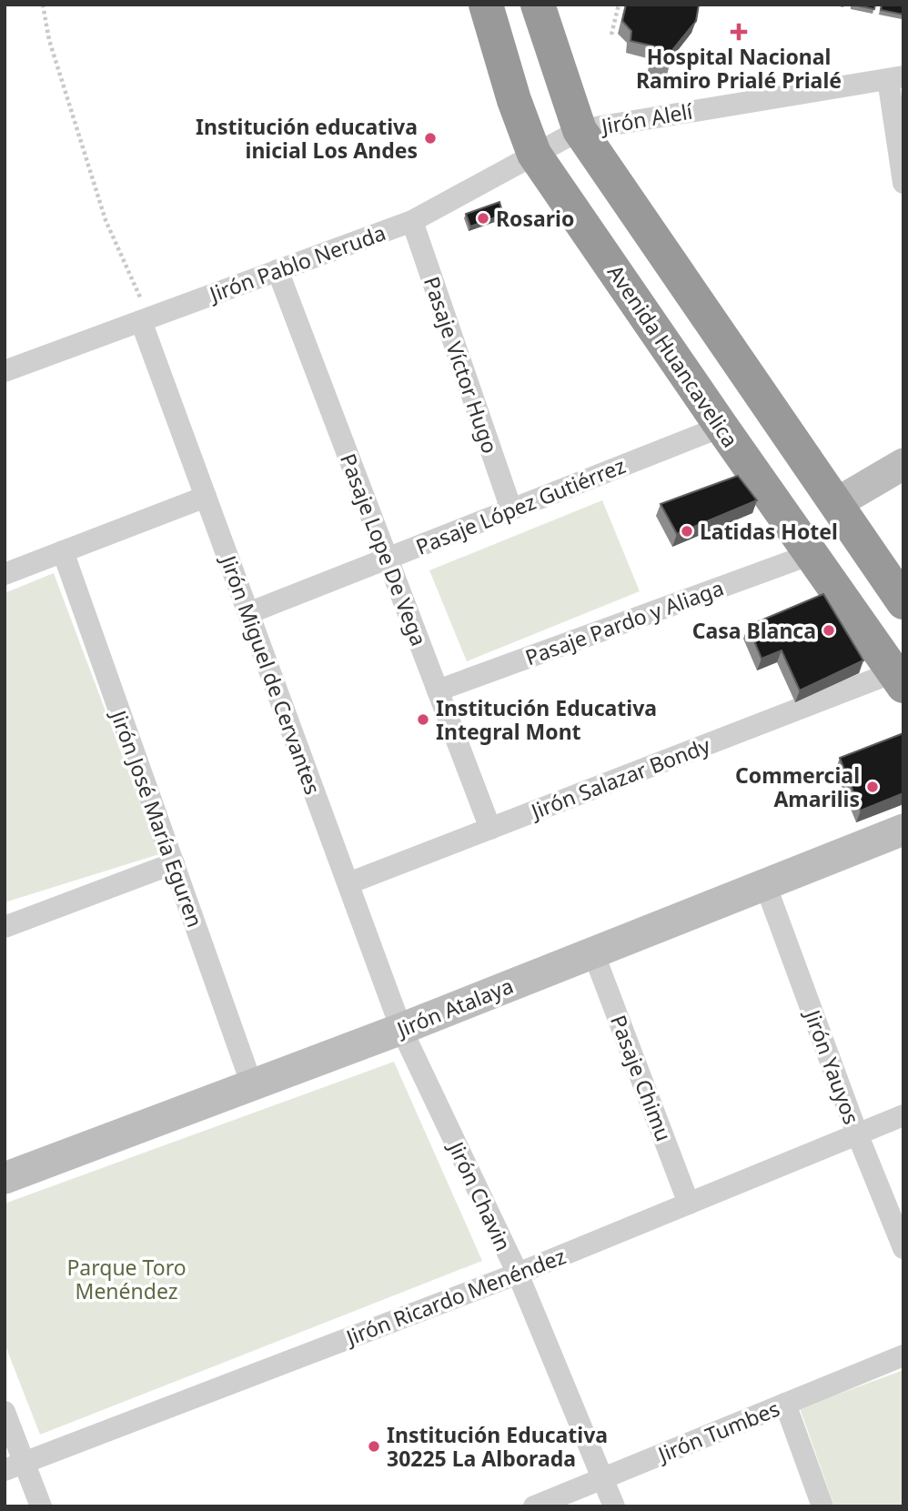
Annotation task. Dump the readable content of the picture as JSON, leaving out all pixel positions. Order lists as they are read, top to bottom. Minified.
{"streets":{"highway":["Avenida Huancavelica"],"street":["Jirón Alelí","Jirón Pablo Neruda","Pasaje Víctor Hugo","Pasaje López Gutiérrez","Pasaje Lope De Vega","Pasaje Pardo y Aliaga","Jirón Miguel de Cervantes","Jirón Salazar Bondy","Jirón José María Eguren","Jirón Atalaya","Jirón Yauyos","Pasaje Chimu","Jirón Chavin","Jirón Ricardo Menéndez","Jirón Tumbes"]},"crossings":[["Jirón Alelí","Jirón Pablo Neruda"],["Jirón Pablo Neruda","Avenida Huancavelica"],["Jirón Pablo Neruda","Pasaje Víctor Hugo"],["Jirón Pablo Neruda","Pasaje Lope De Vega"],["Jirón Pablo Neruda","Jirón Miguel de Cervantes"],["Avenida Huancavelica","Pasaje López Gutiérrez"],["Avenida Huancavelica","Pasaje Pardo y Aliaga"],["Avenida Huancavelica","Jirón Salazar Bondy"],["Pasaje Víctor Hugo","Pasaje López Gutiérrez"],["Pasaje López Gutiérrez","Pasaje Lope De Vega"],["Pasaje López Gutiérrez","Jirón Miguel de Cervantes"],["Pasaje Lope De Vega","Pasaje Pardo y Aliaga"],["Pasaje Lope De Vega","Jirón Salazar Bondy"],["Jirón Miguel de Cervantes","Jirón Salazar Bondy"],["Jirón Miguel de Cervantes","Jirón Atalaya"],["Jirón Miguel de Cervantes","Jirón Chavin"],["Jirón José María Eguren","Jirón Atalaya"],["Jirón Atalaya","Jirón Yauyos"],["Jirón Atalaya","Pasaje Chimu"],["Jirón Atalaya","Jirón Chavin"],["Jirón Yauyos","Jirón Ricardo Menéndez"],["Pasaje Chimu","Jirón Ricardo Menéndez"],["Jirón Chavin","Jirón Ricardo Menéndez"],["Jirón Chavin","Jirón Tumbes"]],"parks":["Parque Toro Menéndez"],"places":{"health":["Hospital Nacional Ramiro Prialé Prialé"],"other":["Institución educativa inicial Los Andes","Rosario","Latidas Hotel","Casa Blanca","Institución Educativa Integral Mont","Commercial Amarilis","Institución Educativa 30225 La Alborada"]}}
